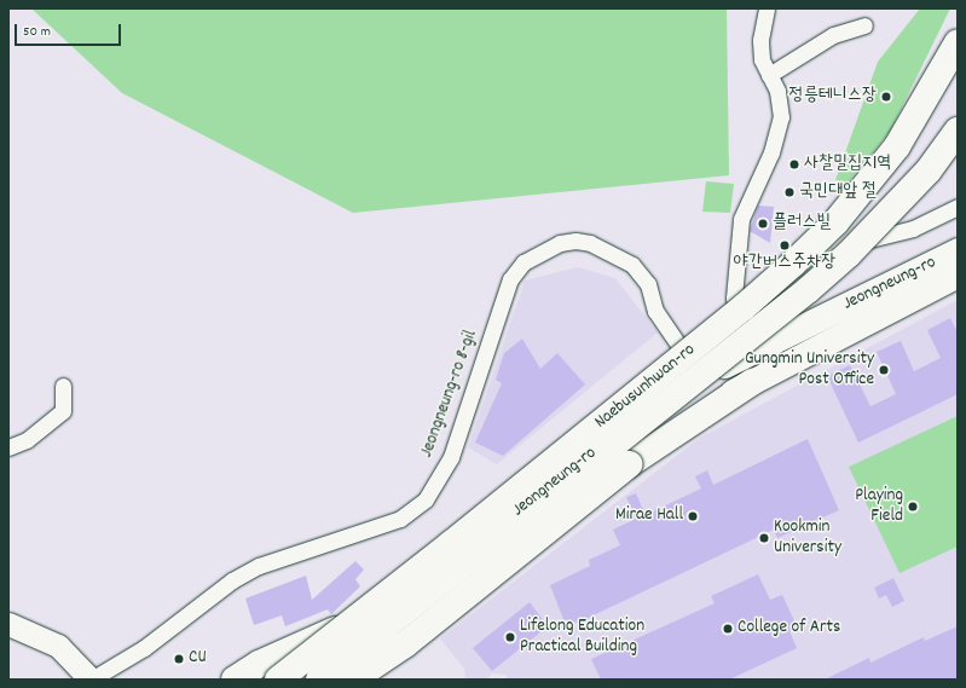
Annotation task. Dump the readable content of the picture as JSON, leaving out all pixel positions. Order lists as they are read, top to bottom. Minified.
{"streets":{"highway":["Naebusunhwan-ro"],"main road":["Jeongneung-ro"],"street":["Jeongneung-ro 8-gil"]},"crossings":[["Jeongneung-ro","Jeongneung-ro 8-gil"]],"places":["정릉테니스장","사찰밀집지역","국민대앞 절","플러스빌","야간버스주차장","Gungmin University Post Office","Playing Field","Mirae Hall","Kookmin University","College of Arts","Lifelong Education Practical Building","CU"],"scale_bar":"50 m"}
